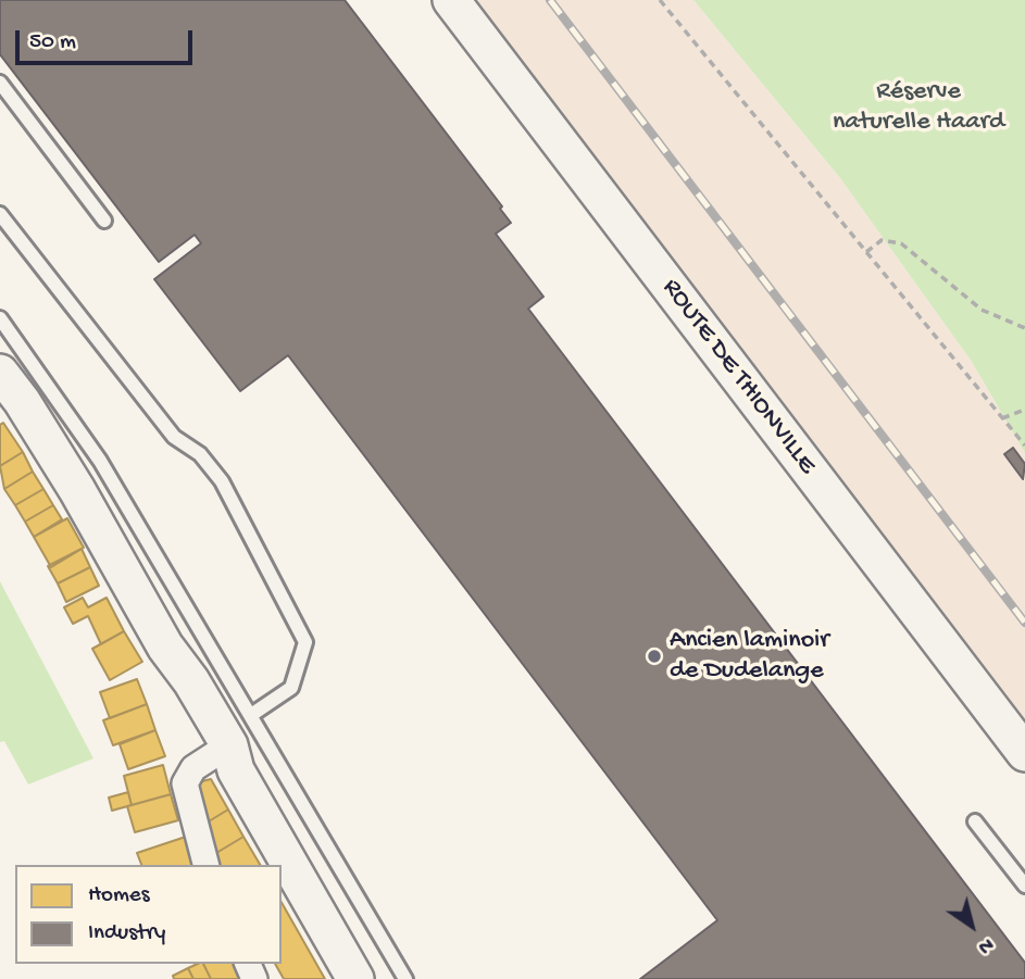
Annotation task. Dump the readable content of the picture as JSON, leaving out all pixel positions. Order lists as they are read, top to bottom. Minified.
{"streets":{"main road":["ROUTE DE THIONVILLE"]},"parks":["Réserve naturelle Haard"],"places":["Ancien laminoir de Dudelange"],"legend":["Homes","Industry"],"scale_bar":"50 m","north":"bottom right"}
